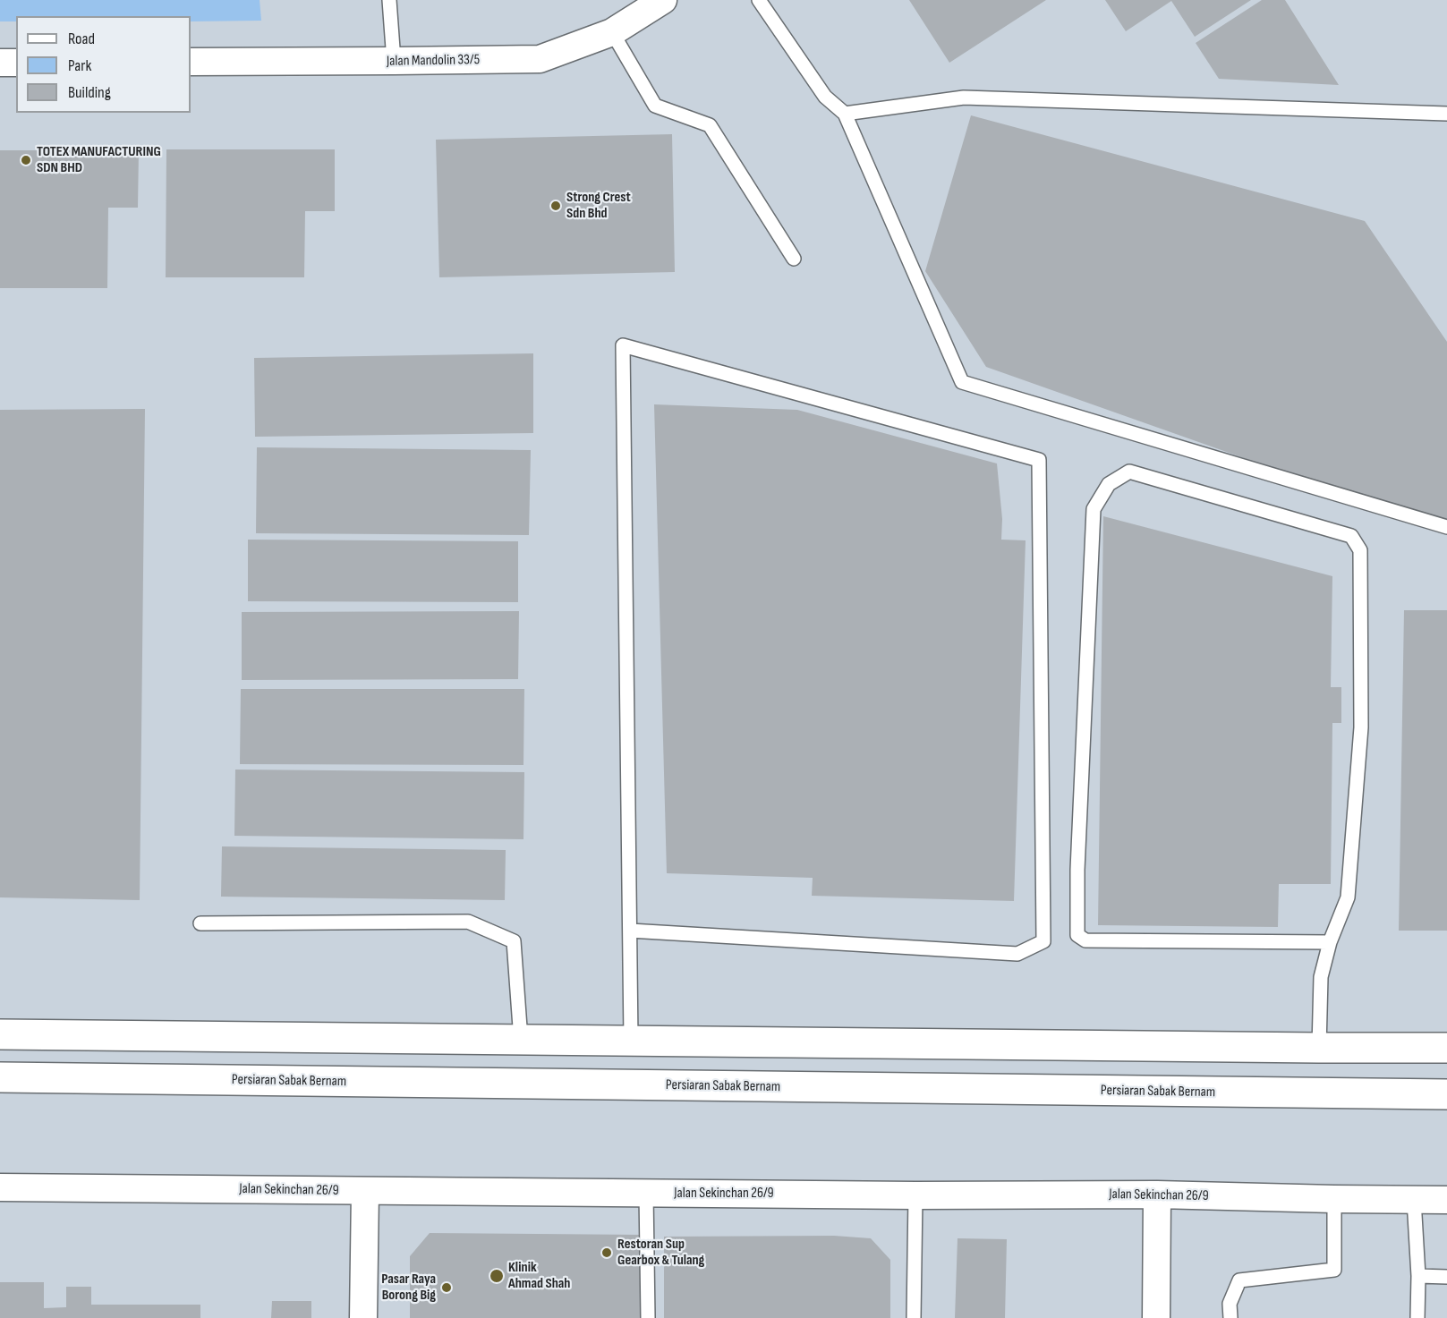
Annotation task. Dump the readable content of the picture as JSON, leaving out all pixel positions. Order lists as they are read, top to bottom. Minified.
{"streets":{"street":["Jalan Mandolin 33/5","Persiaran Sabak Bernam","Jalan Sekinchan 26/9"]},"places":["TOTEX MANUFACTURING SDN BHD","Strong Crest Sdn Bhd","Restoran Sup Gearbox & Tulang","Klinik Ahmad Shah","Pasar Raya Borong Big"],"legend":["Road","Park","Building"]}
